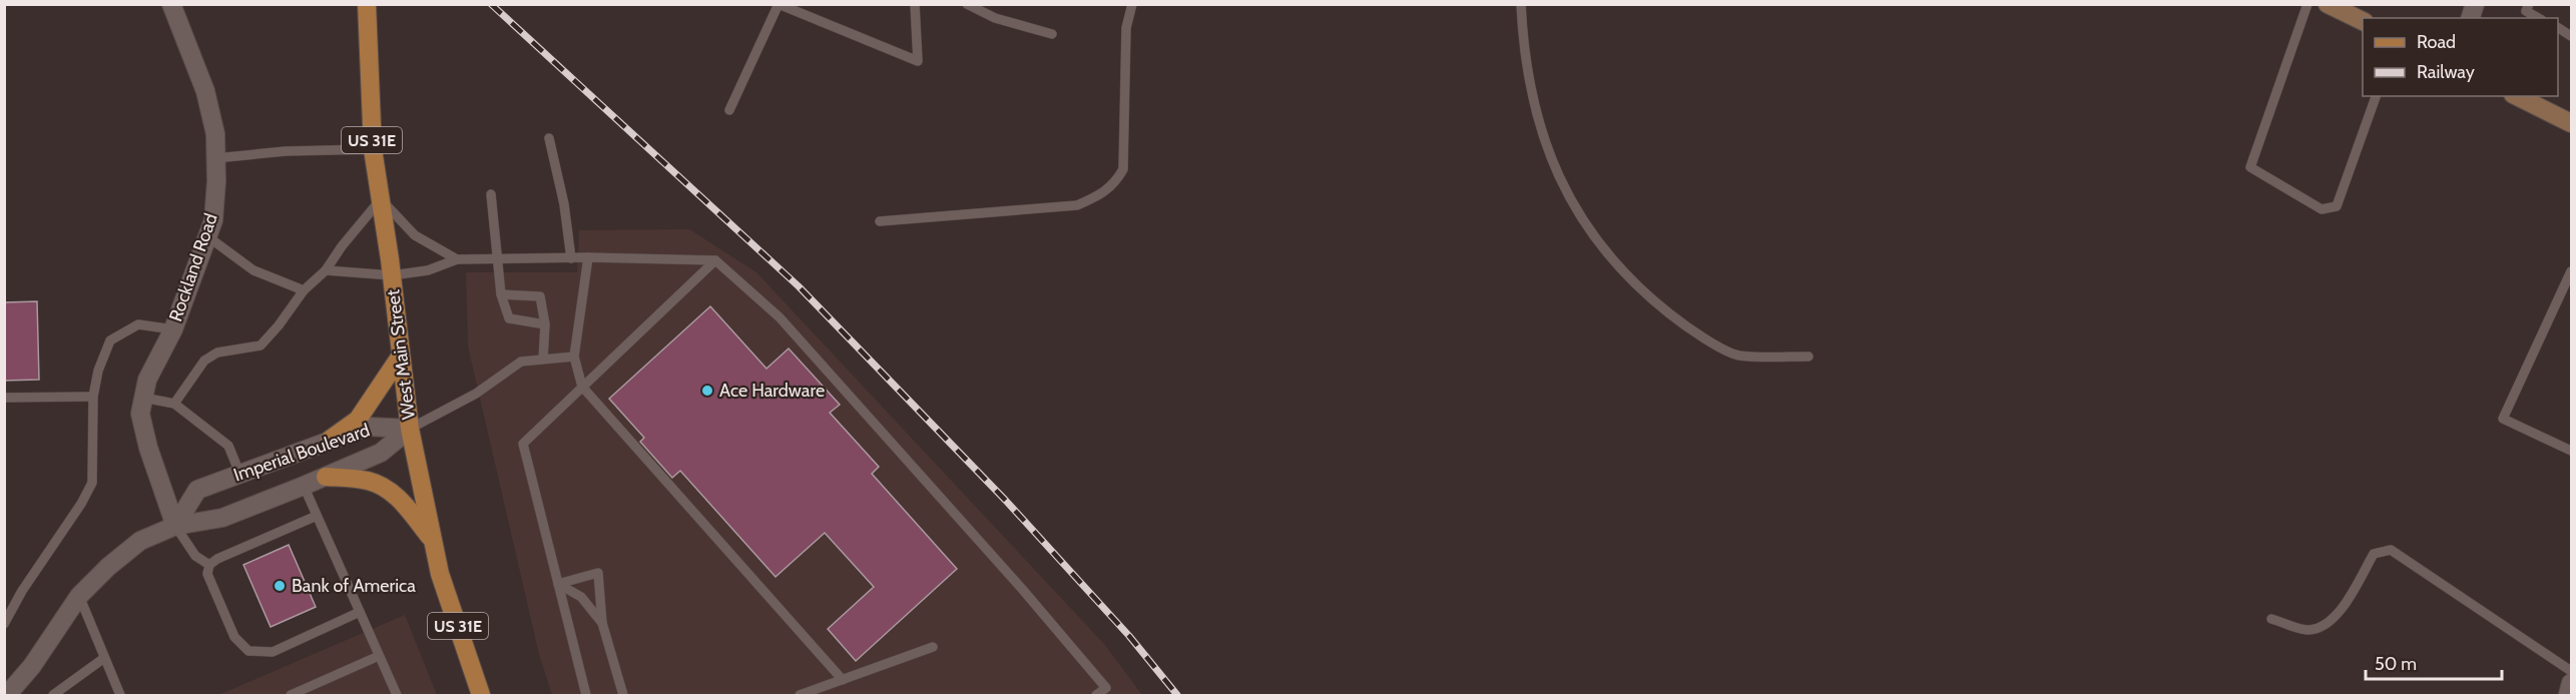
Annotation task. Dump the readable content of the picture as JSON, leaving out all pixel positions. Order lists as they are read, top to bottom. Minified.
{"streets":{"main road":["US 31E","West Main Street"],"street":["Rockland Road","Imperial Boulevard"]},"crossings":[["Rockland Road","Imperial Boulevard"],["West Main Street","Imperial Boulevard"]],"places":["Ace Hardware","Bank of America"],"legend":["Road","Railway"],"scale_bar":"50 m"}
